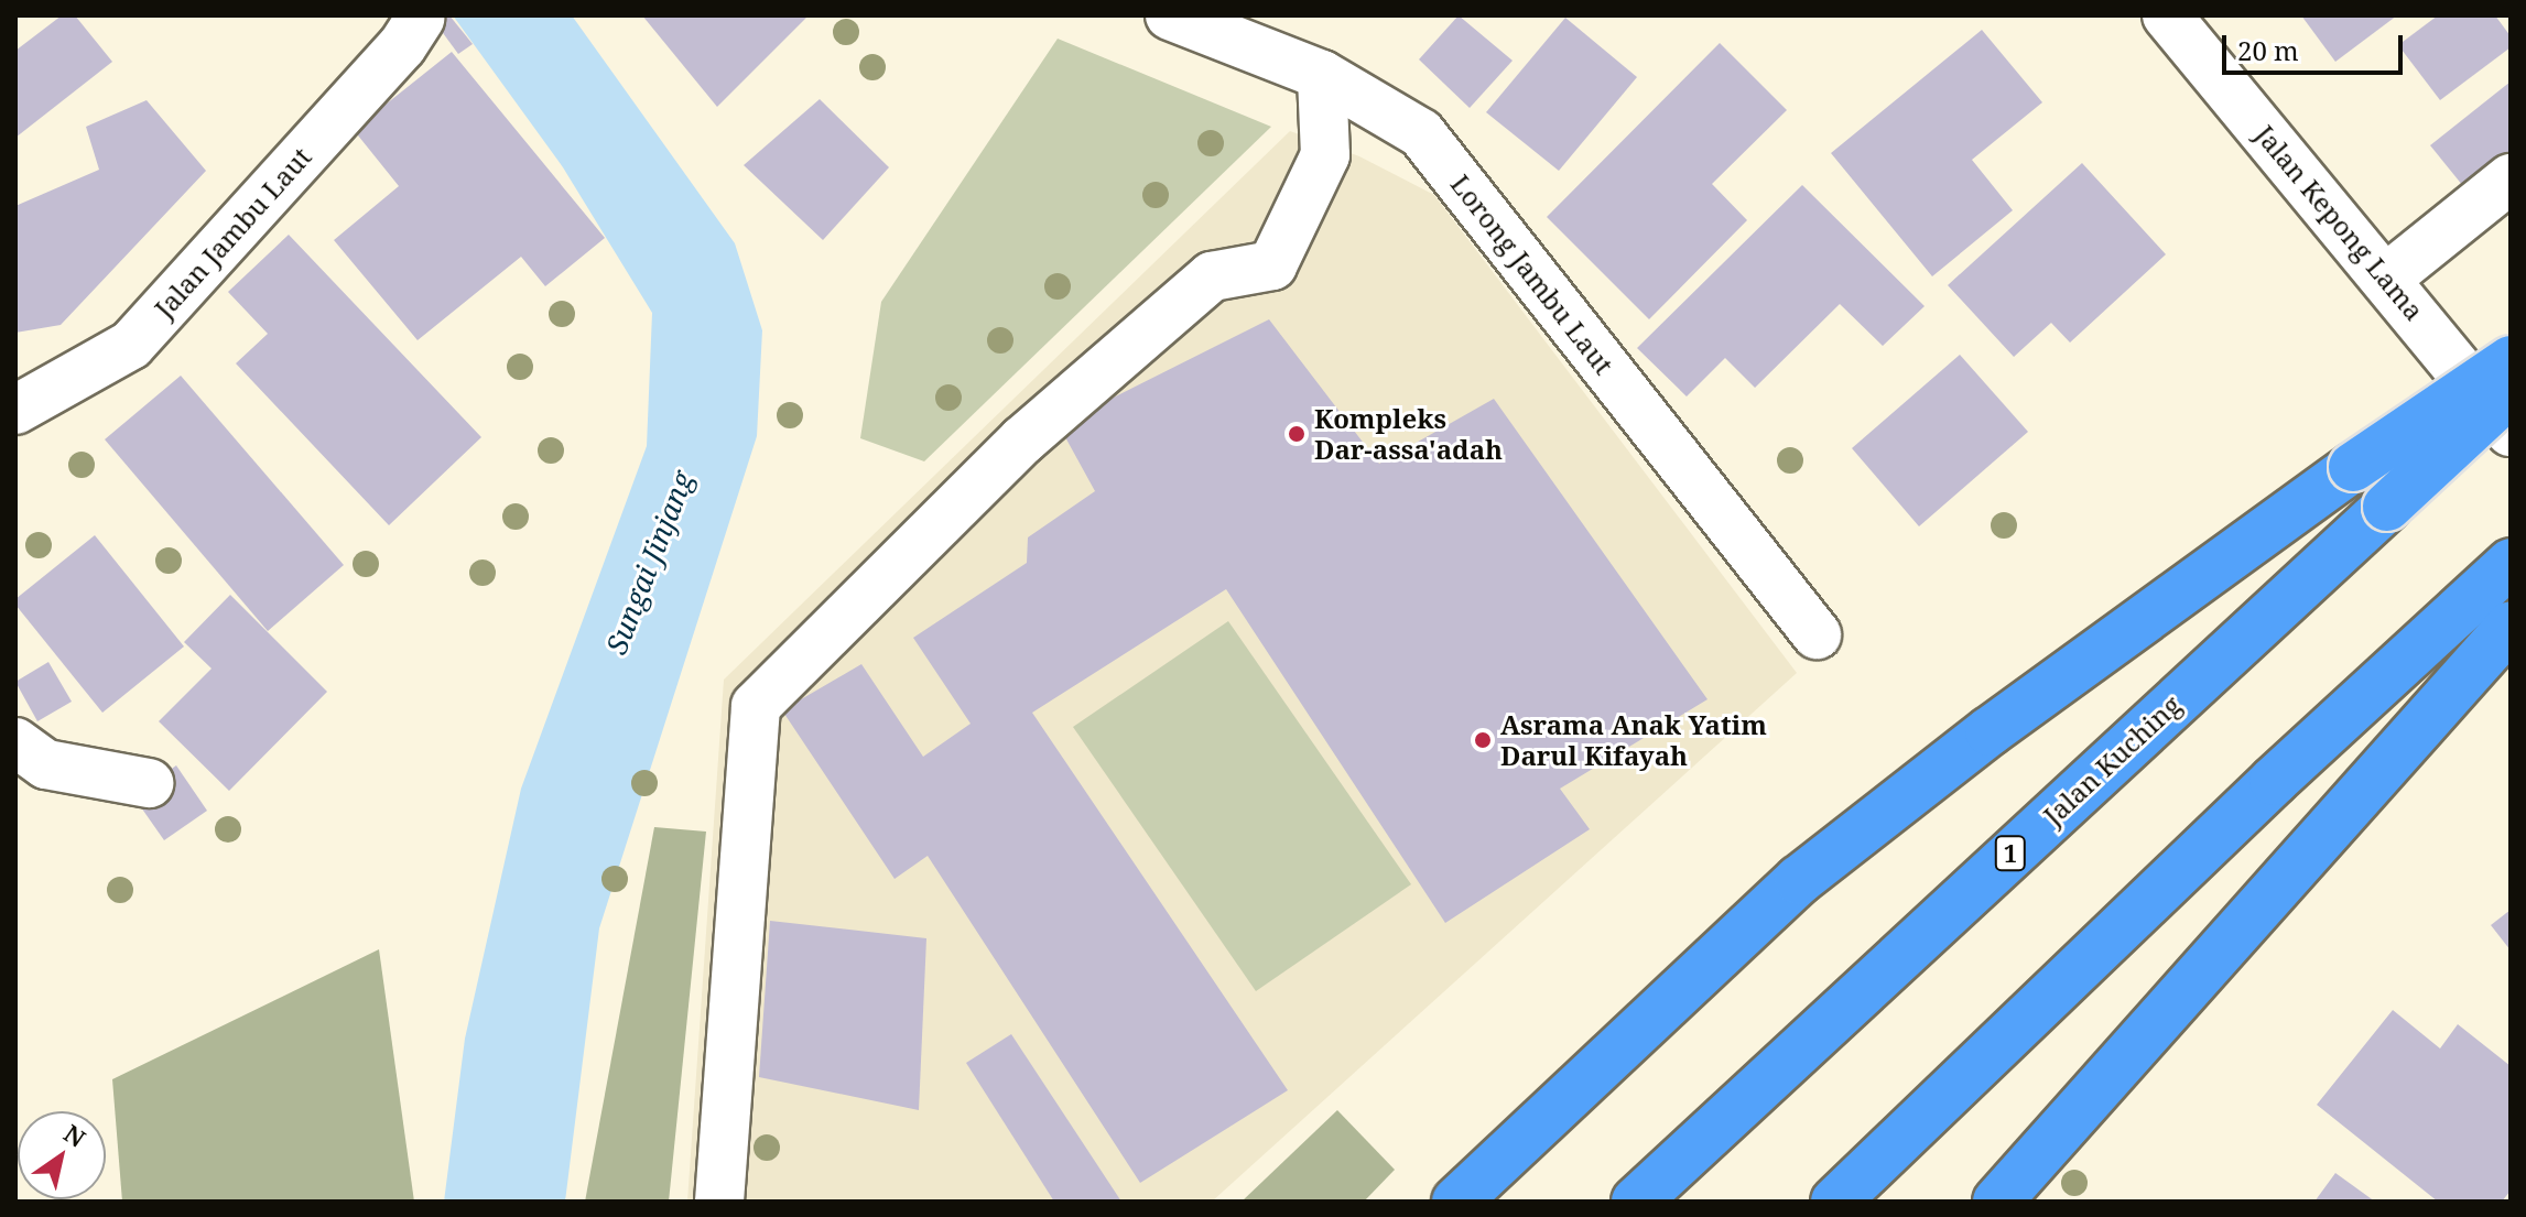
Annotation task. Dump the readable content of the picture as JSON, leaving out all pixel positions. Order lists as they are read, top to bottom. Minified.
{"streets":{"highway":["Jalan Kuching","1"],"street":["Jalan Kepong Lama","Jalan Jambu Laut","Lorong Jambu Laut"]},"water":["Sungai Jinjang"],"places":["Kompleks Dar-assa'adah","Asrama Anak Yatim Darul Kifayah"],"scale_bar":"20 m","north":"top right"}
